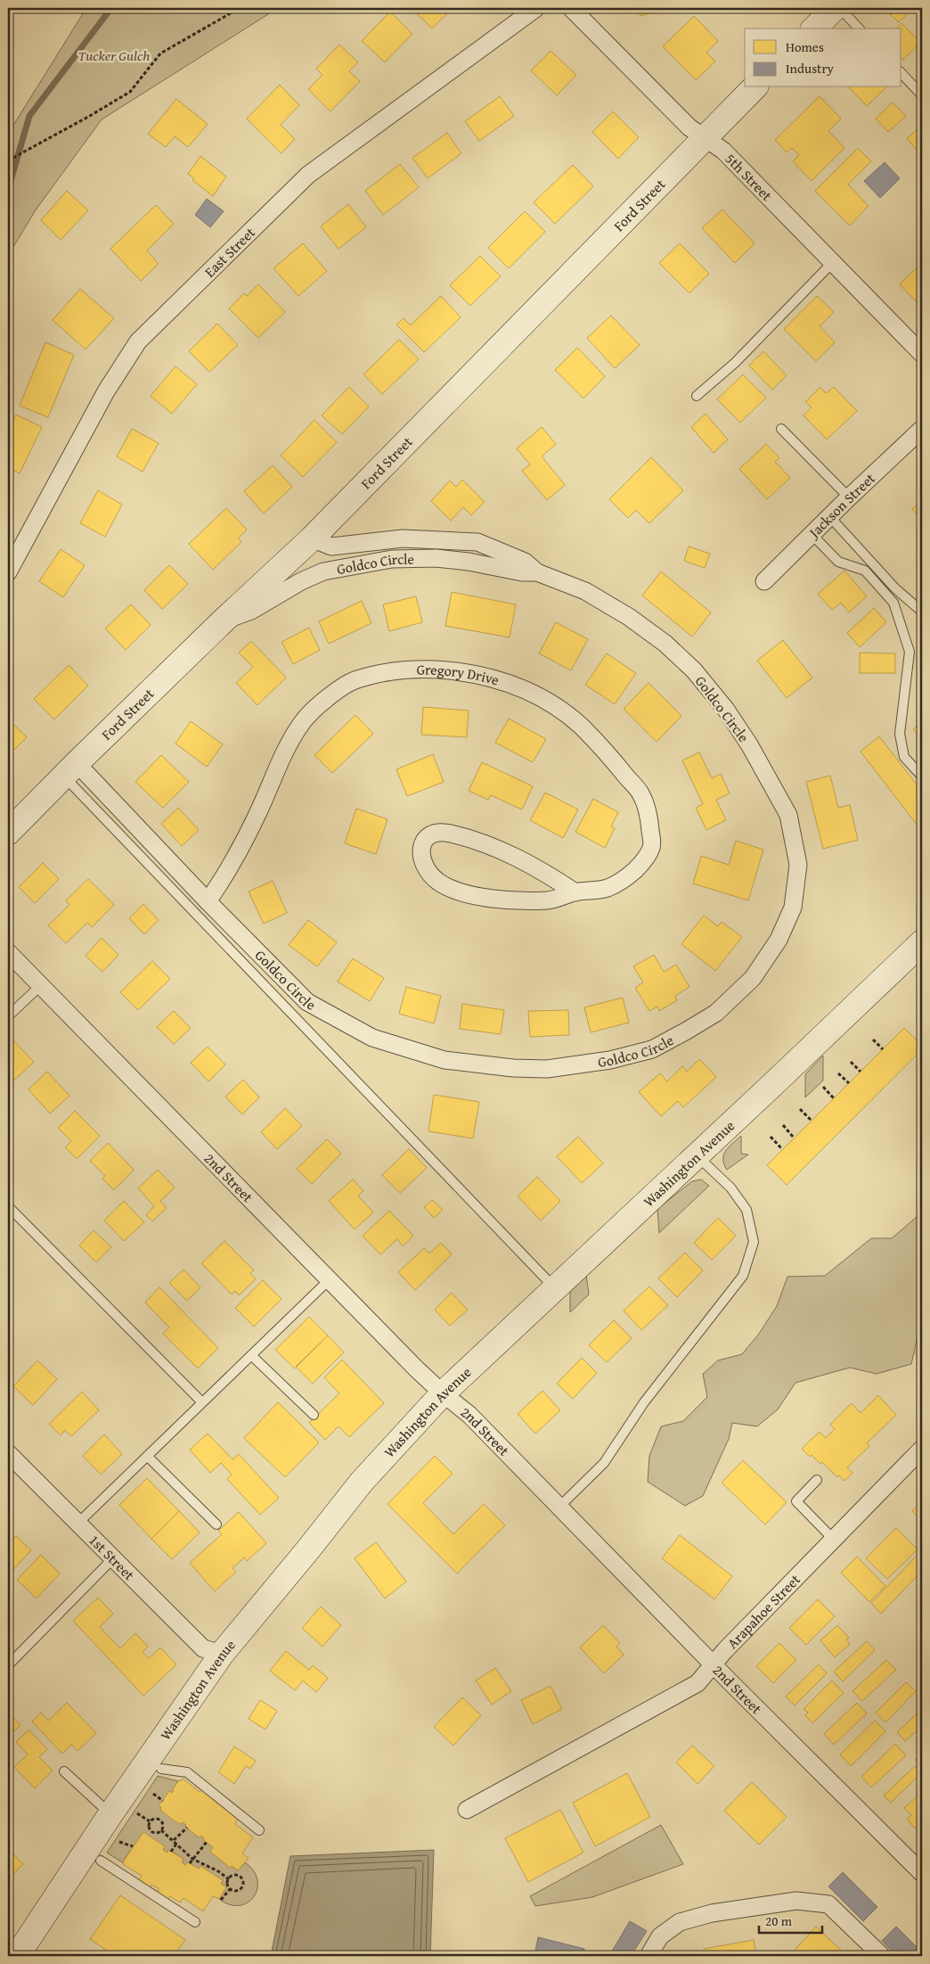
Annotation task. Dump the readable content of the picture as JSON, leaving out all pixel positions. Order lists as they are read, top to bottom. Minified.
{"streets":{"street":["5th Street","Ford Street","East Street","Jackson Street","Goldco Circle","Gregory Drive","Washington Avenue","2nd Street","1st Street","Arapahoe Street"]},"crossings":[["5th Street","Ford Street"],["Ford Street","Goldco Circle"],["Goldco Circle","Gregory Drive"],["Washington Avenue","2nd Street"],["Washington Avenue","1st Street"],["2nd Street","Arapahoe Street"]],"parks":["Tucker Gulch"],"legend":["Homes","Industry"],"scale_bar":"20 m"}
